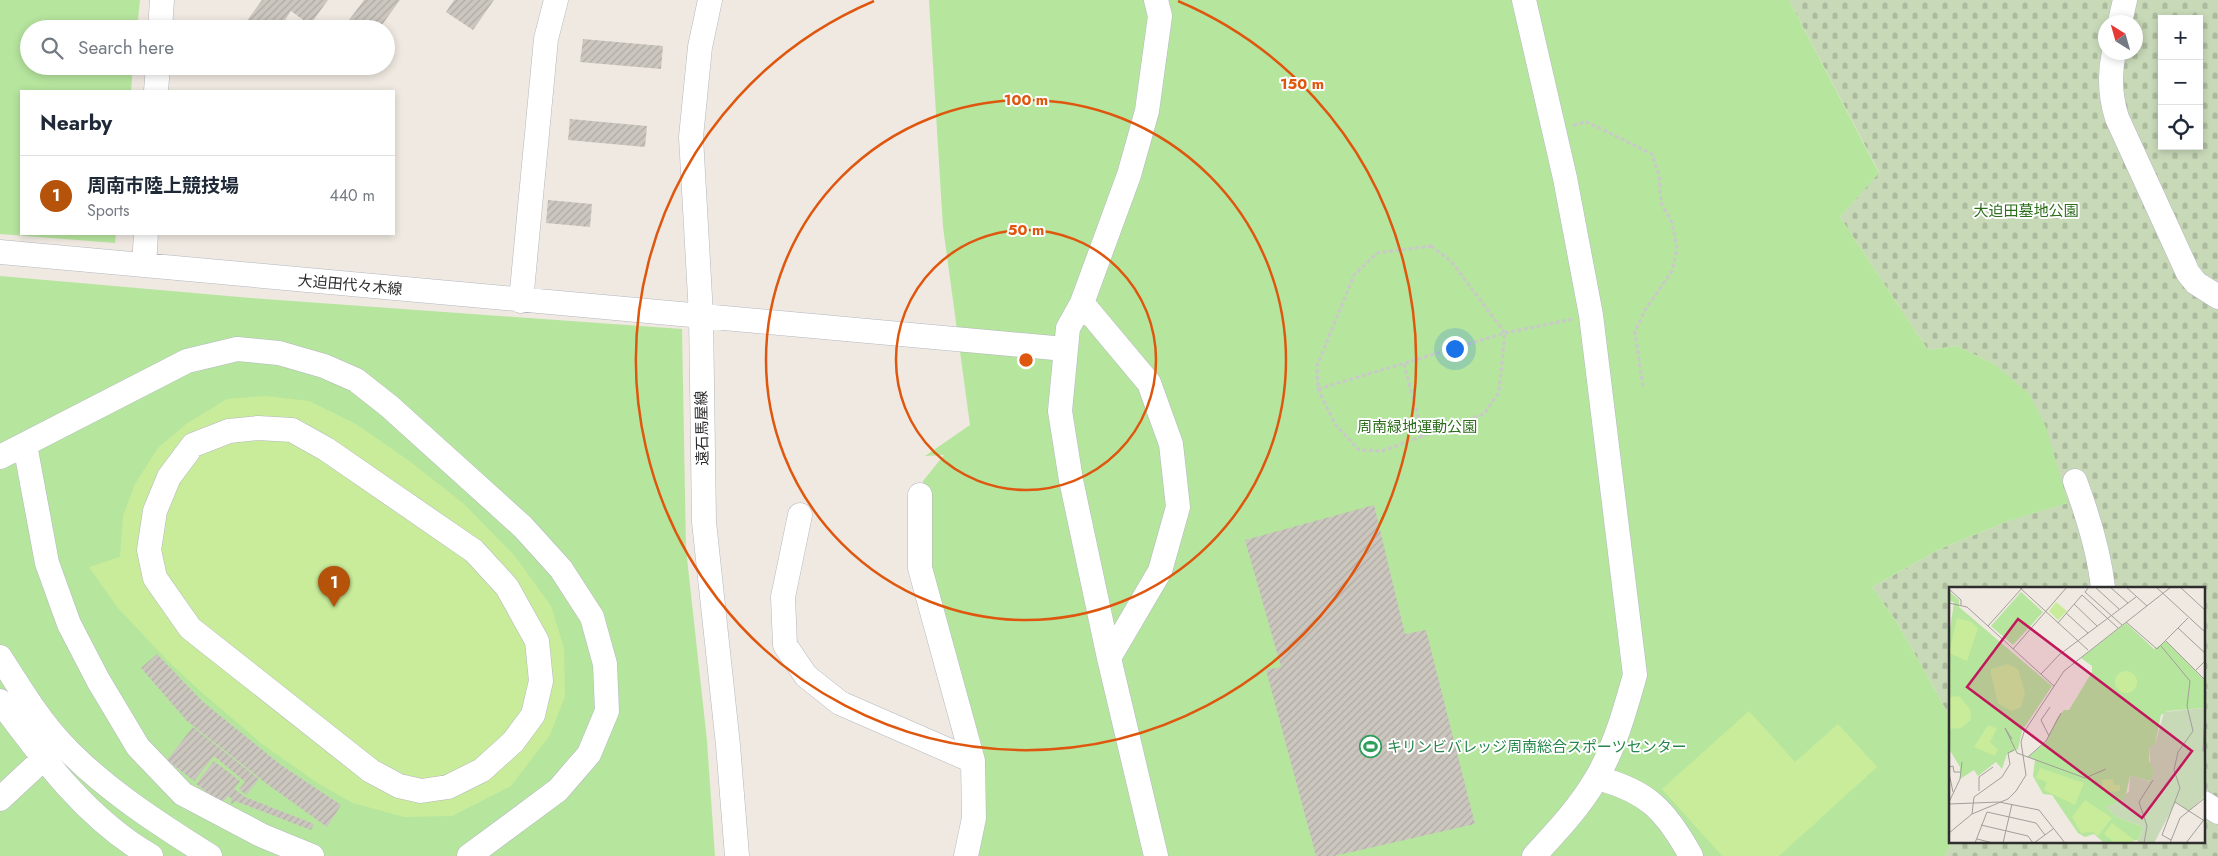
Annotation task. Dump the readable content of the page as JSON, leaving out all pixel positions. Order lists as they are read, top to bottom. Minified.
{"streets":{"street":["大迫田代々木線","遠石馬屋線"]},"crossings":[["大迫田代々木線","遠石馬屋線"]],"parks":["大迫田墓地公園","周南緑地運動公園"],"places":{"sports":["キリンビバレッジ周南総合スポーツセンター"]},"north":"top left","page":{"map_buttons":["+","−"],"search":"Search here","heading":"Nearby","list":[{"mark":"1","name":"周南市陸上競技場","note":"Sports","value":"440 m"}],"pins":"1"},"rings":["150 m","100 m","50 m"]}
